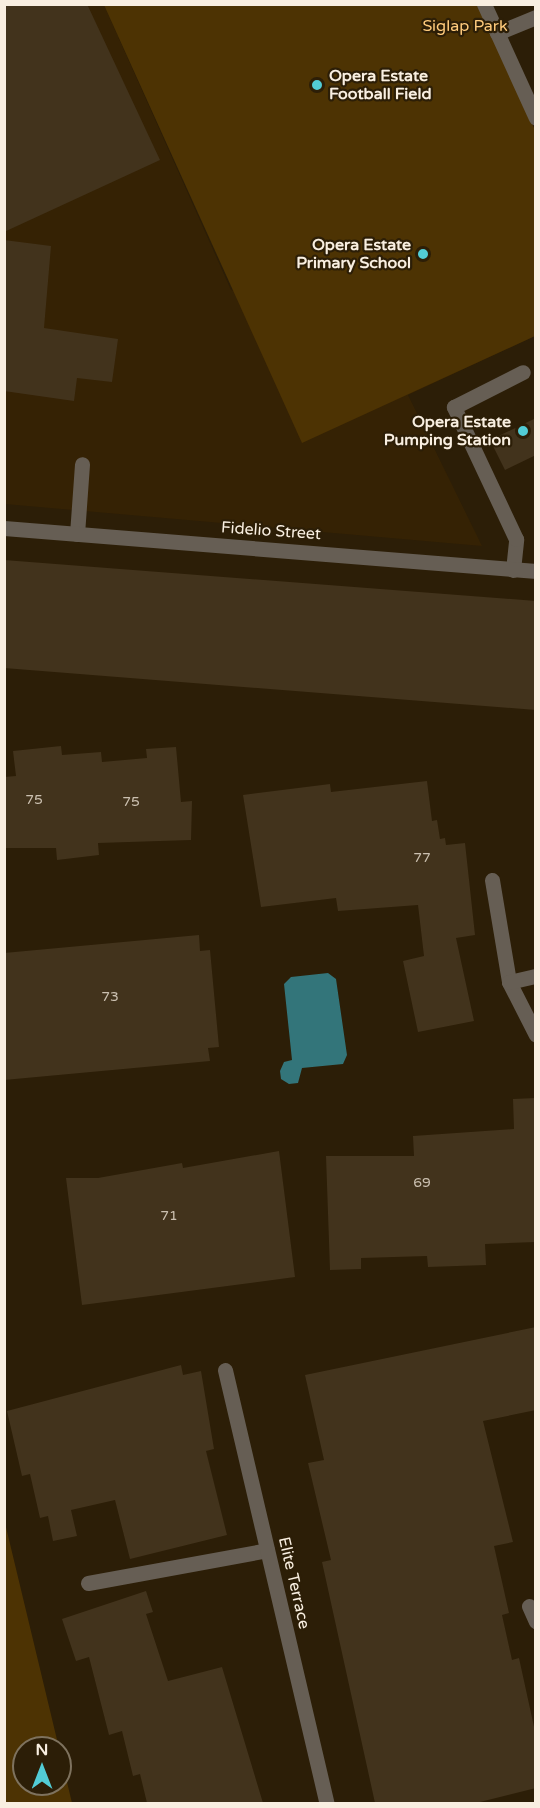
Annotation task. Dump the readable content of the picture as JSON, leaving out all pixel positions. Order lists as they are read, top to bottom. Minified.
{"streets":{"street":["Fidelio Street","Elite Terrace"]},"parks":["Siglap Park"],"places":["Opera Estate Football Field","Opera Estate Primary School","Opera Estate Pumping Station"],"house_numbers":["75","75","77","73","69","71"],"north":"top"}
